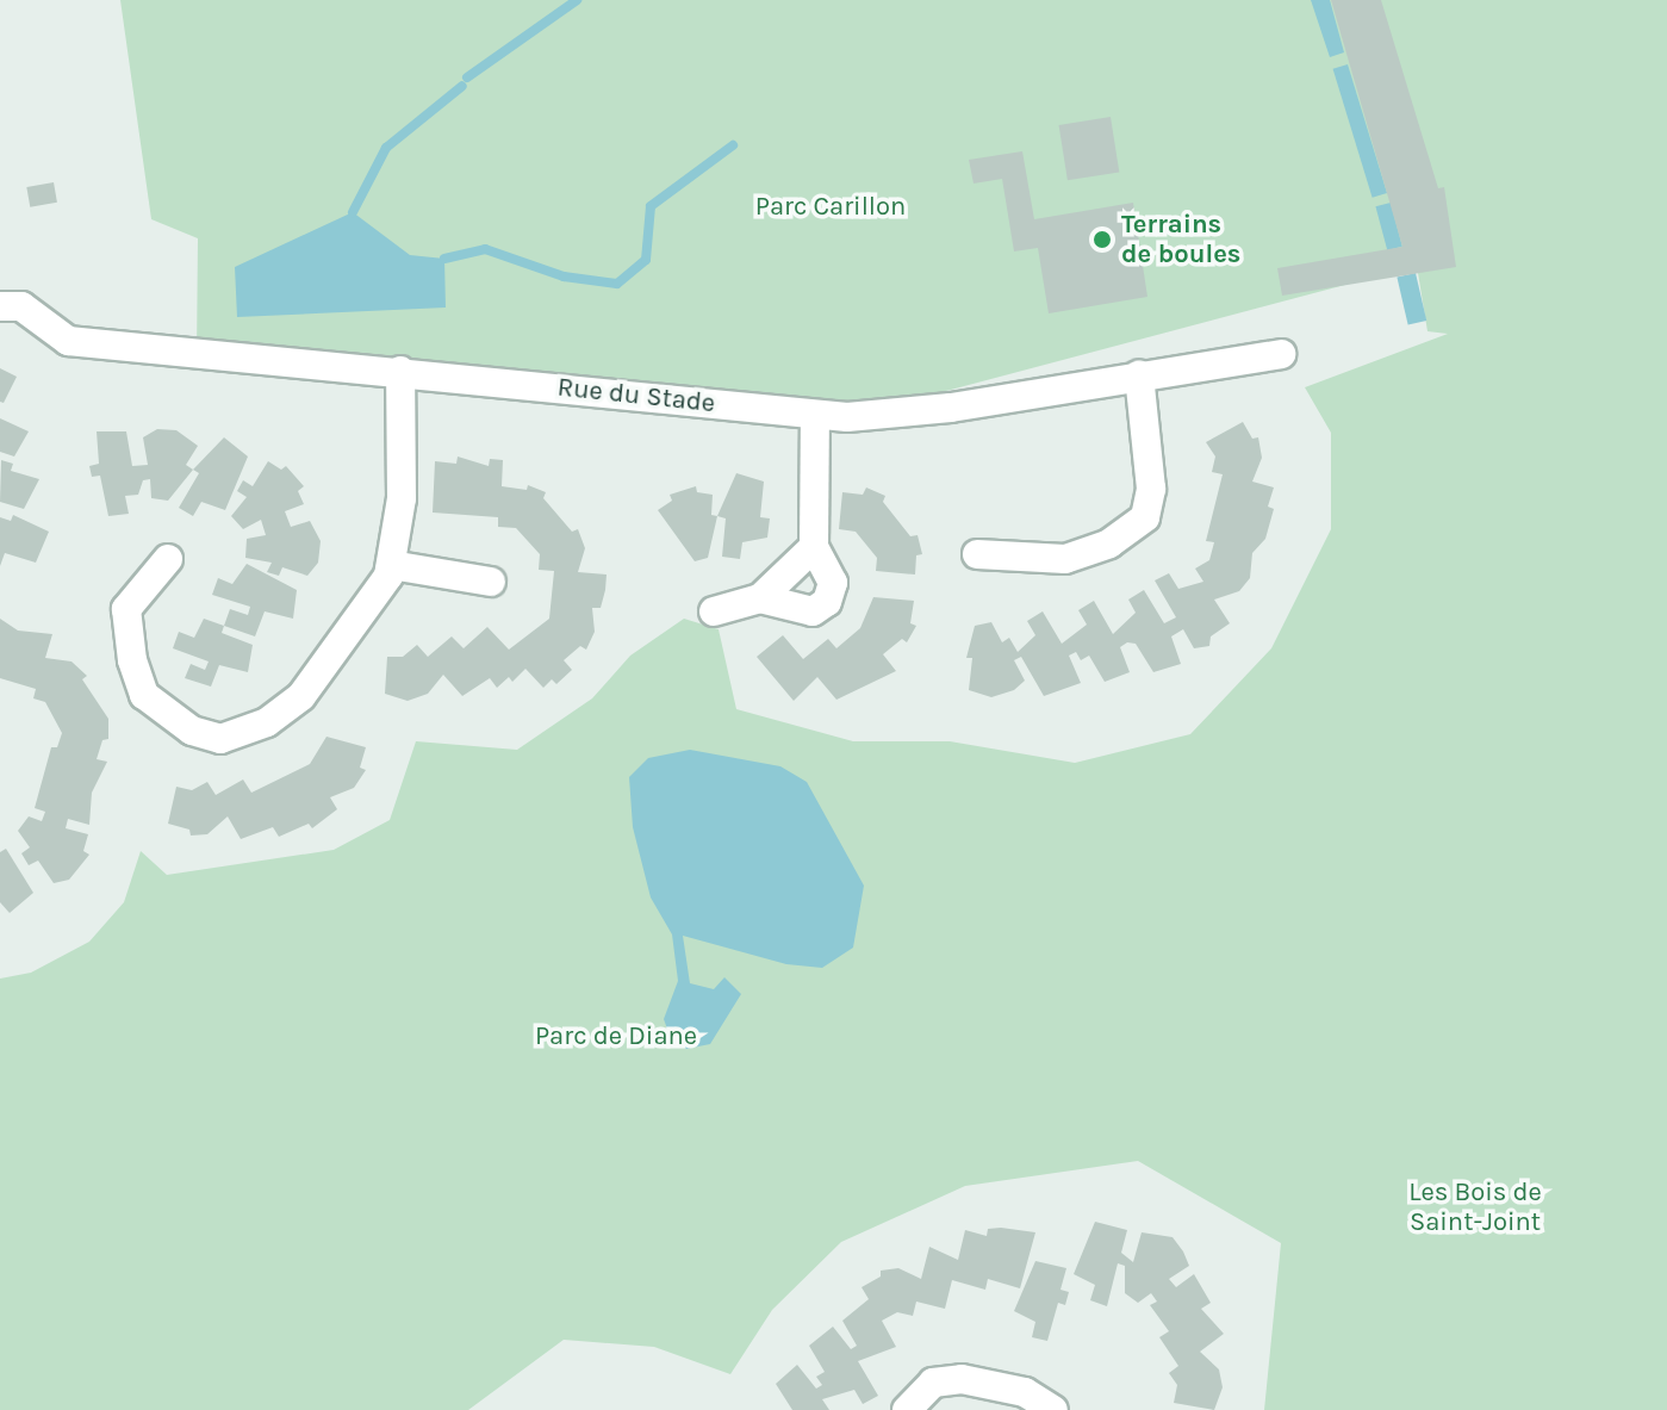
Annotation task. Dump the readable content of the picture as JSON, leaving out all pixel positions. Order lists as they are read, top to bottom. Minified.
{"streets":{"street":["Rue du Stade"]},"parks":["Parc Carillon","Parc de Diane","Les Bois de Saint-Joint"],"places":["Terrains de boules"]}
